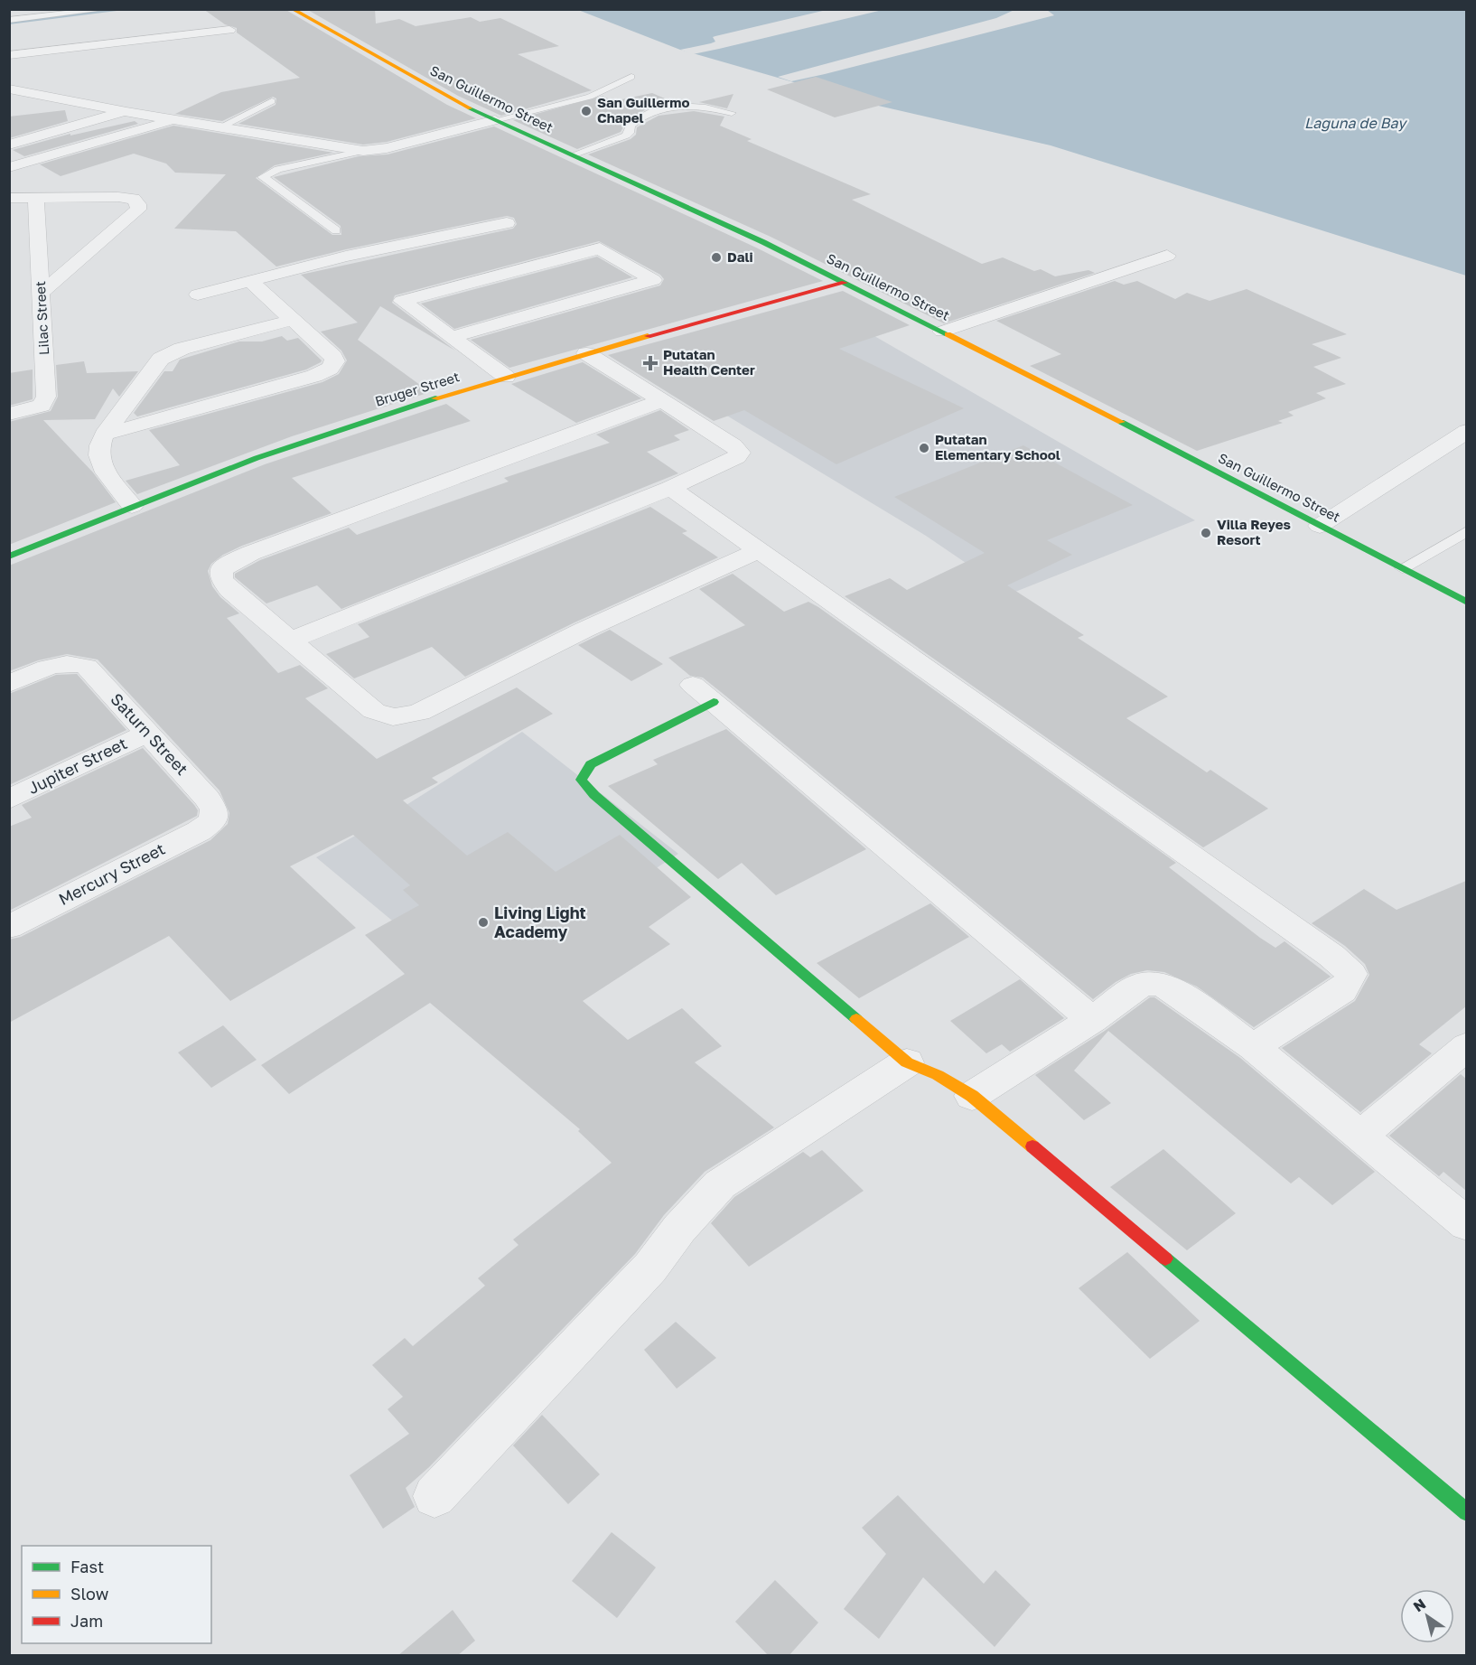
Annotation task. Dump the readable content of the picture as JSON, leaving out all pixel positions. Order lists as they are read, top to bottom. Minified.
{"streets":{"main road":["San Guillermo Street","Bruger Street"],"street":["Lilac Street","Saturn Street","Jupiter Street","Mercury Street"]},"crossings":[["San Guillermo Street","Bruger Street"],["Saturn Street","Jupiter Street"],["Saturn Street","Mercury Street"]],"water":["Laguna de Bay"],"places":{"other":["San Guillermo Chapel","Dali","Putatan Elementary School","Villa Reyes Resort","Living Light Academy"],"health":["Putatan Health Center"]},"legend":["Fast","Slow","Jam"],"north":"top left"}
